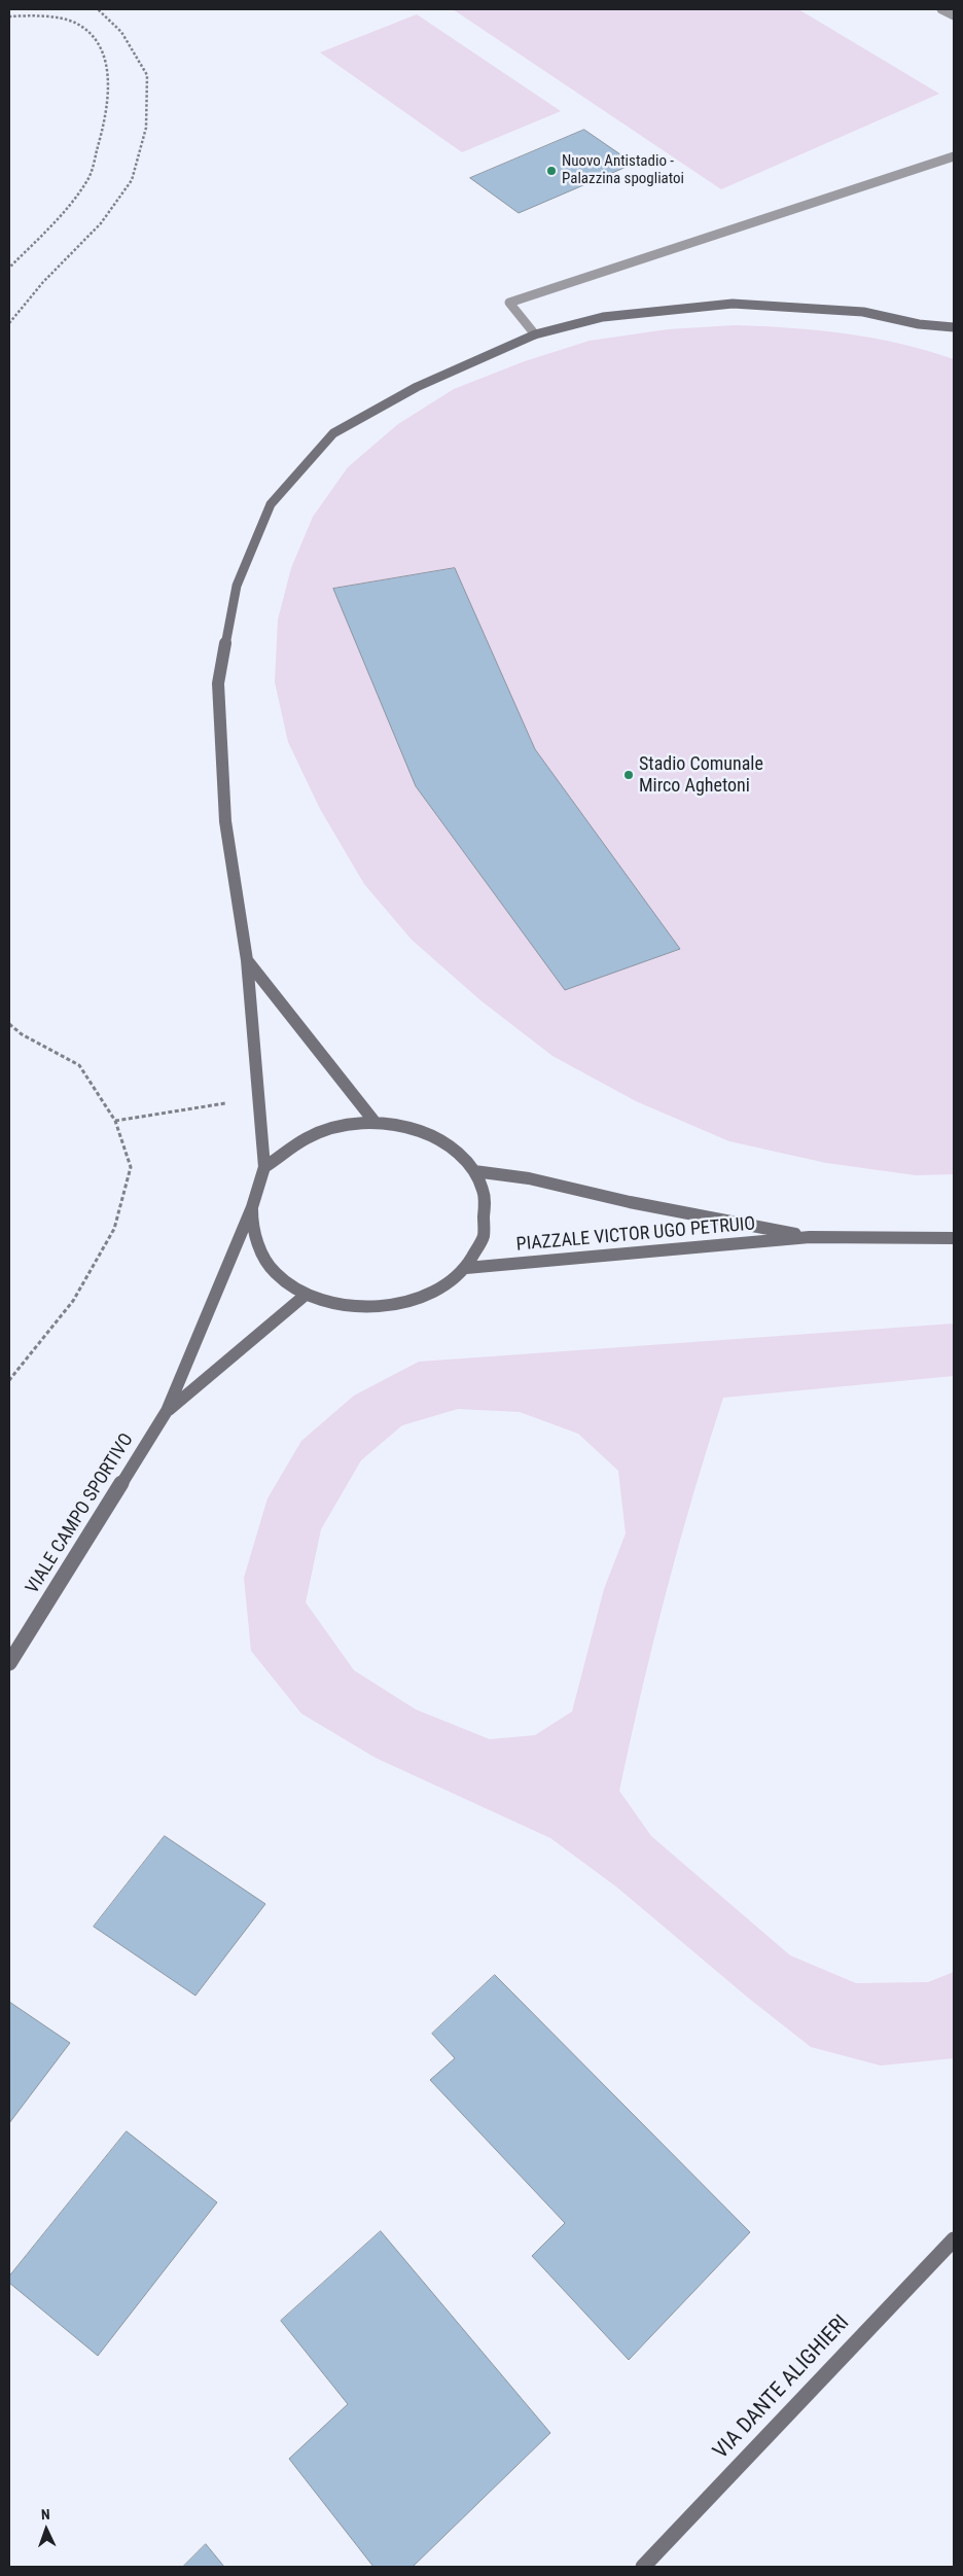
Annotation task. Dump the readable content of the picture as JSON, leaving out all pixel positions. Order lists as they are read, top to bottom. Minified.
{"streets":{"street":["PIAZZALE VICTOR UGO PETRUIO","VIALE CAMPO SPORTIVO","VIA DANTE ALIGHIERI"]},"places":["Nuovo Antistadio - Palazzina spogliatoi","Stadio Comunale Mirco Aghetoni"],"north":"top"}
